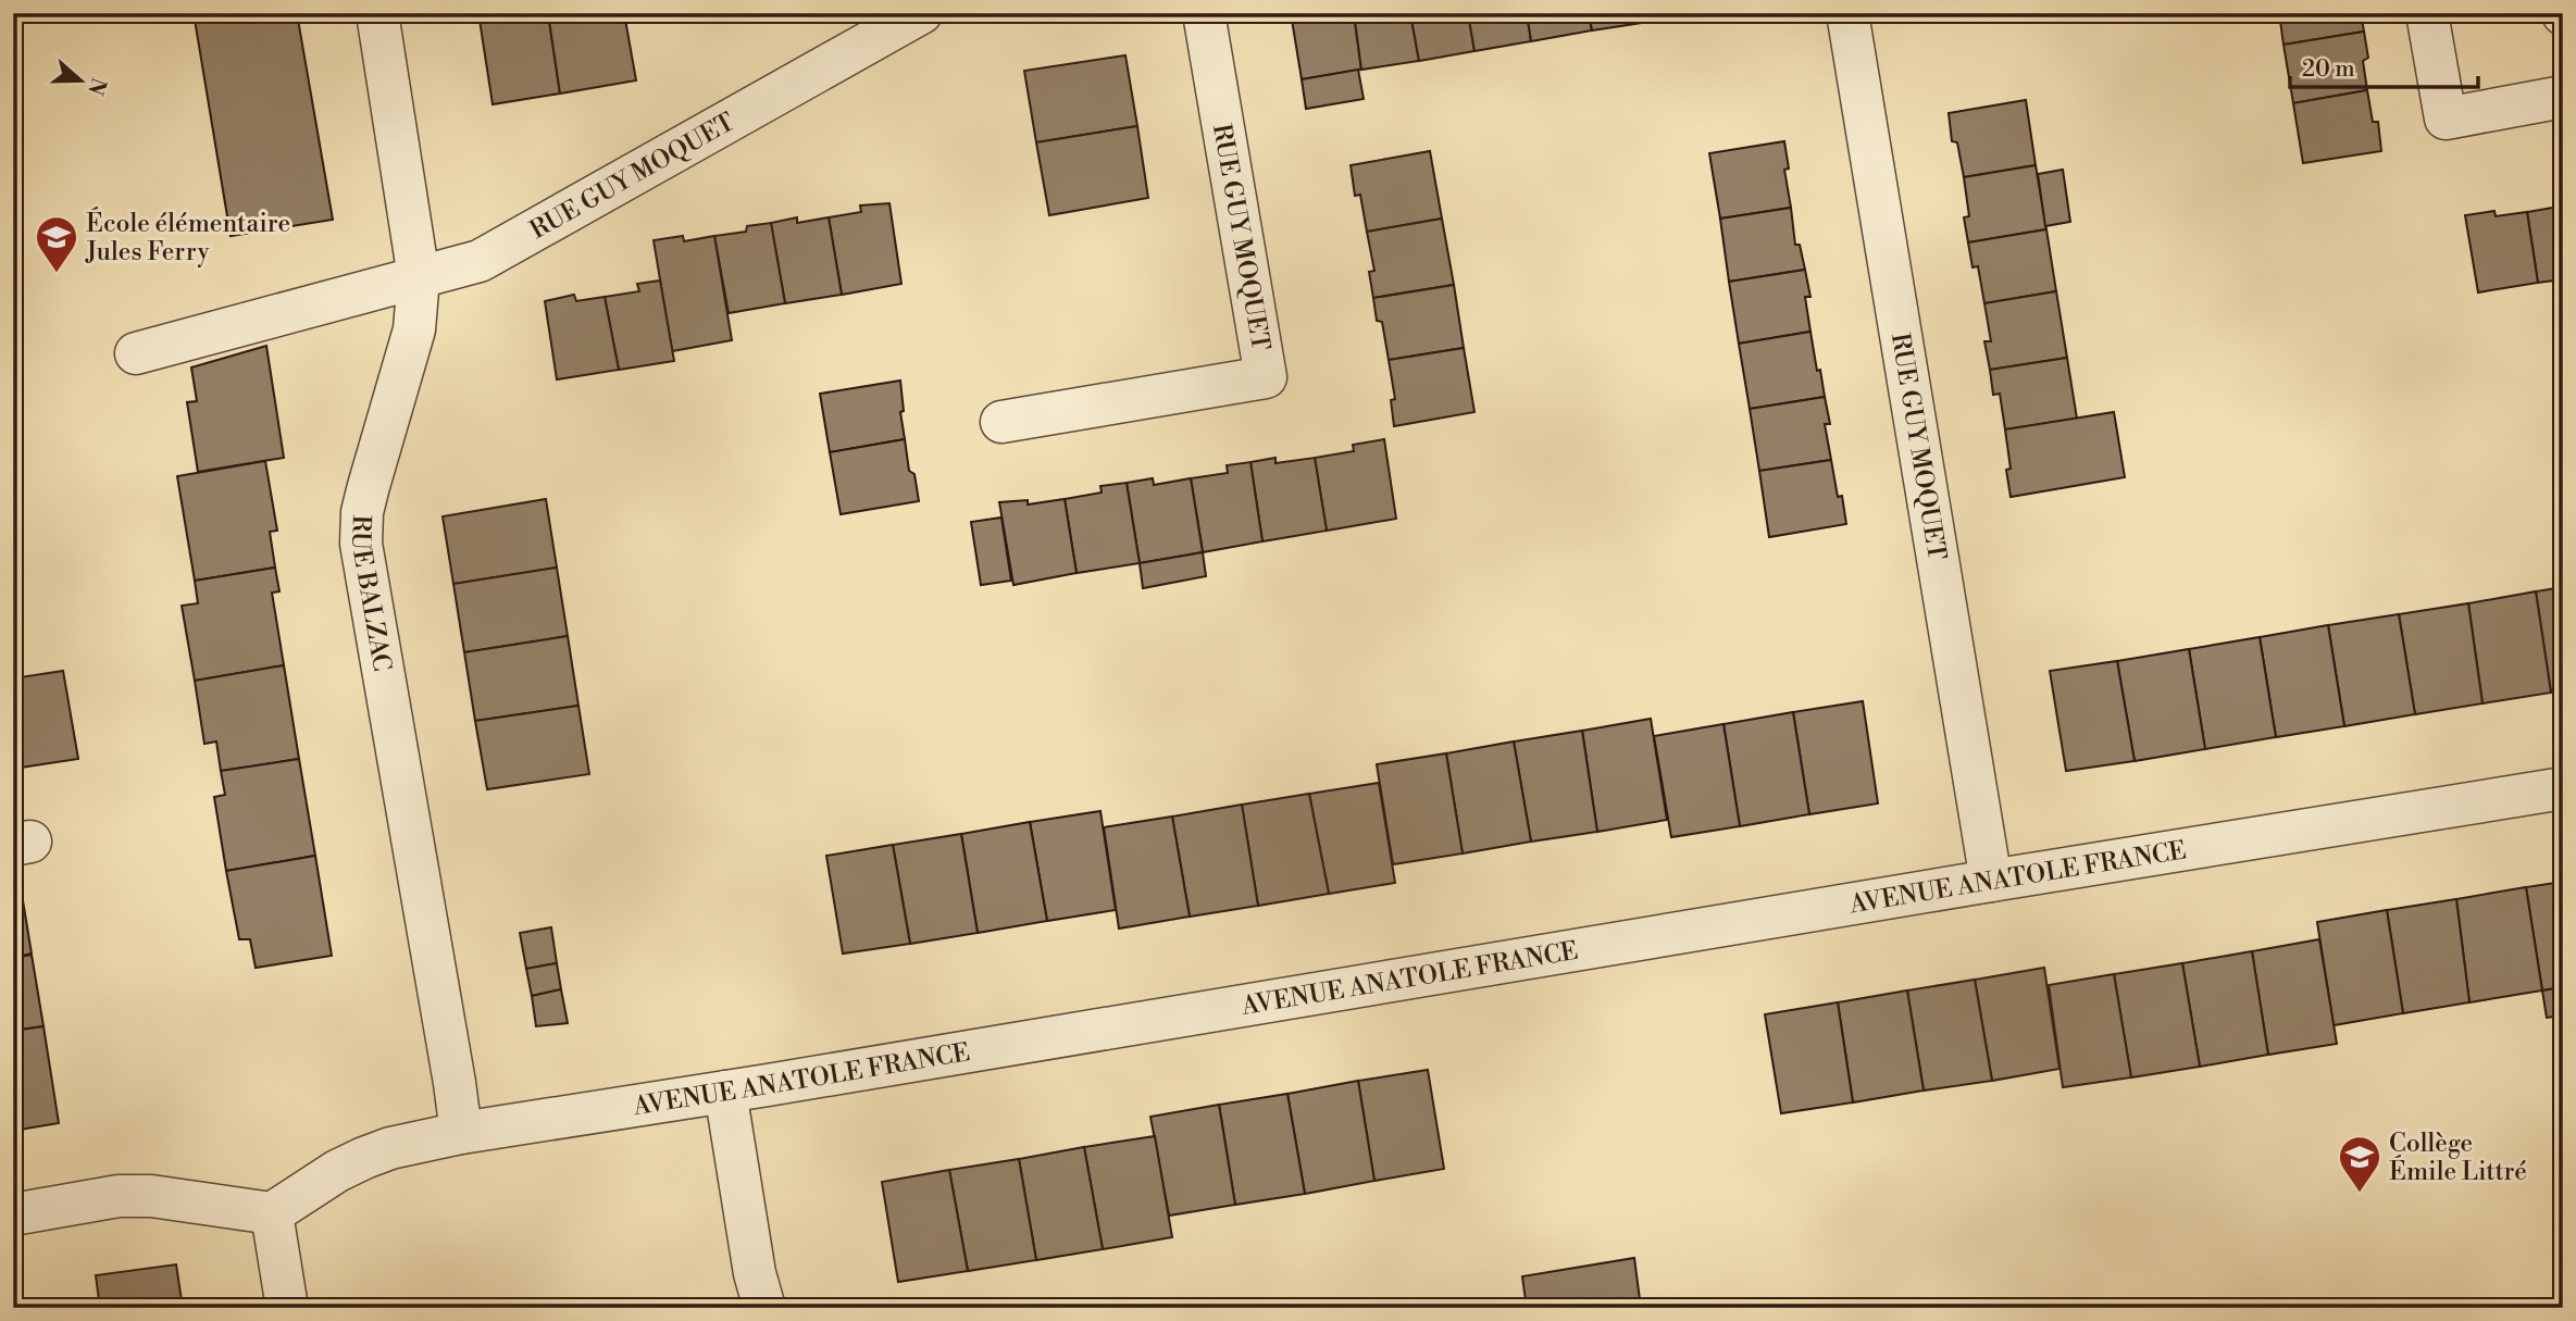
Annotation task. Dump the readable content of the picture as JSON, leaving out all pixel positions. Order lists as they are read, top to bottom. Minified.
{"streets":{"street":["RUE GUY MOQUET","RUE BALZAC","AVENUE ANATOLE FRANCE"]},"crossings":[["RUE GUY MOQUET","RUE BALZAC"],["RUE GUY MOQUET","AVENUE ANATOLE FRANCE"],["RUE BALZAC","AVENUE ANATOLE FRANCE"]],"places":{"school or university":["École élémentaire Jules Ferry","Collège Émile Littré"]},"scale_bar":"20 m","north":"right"}
